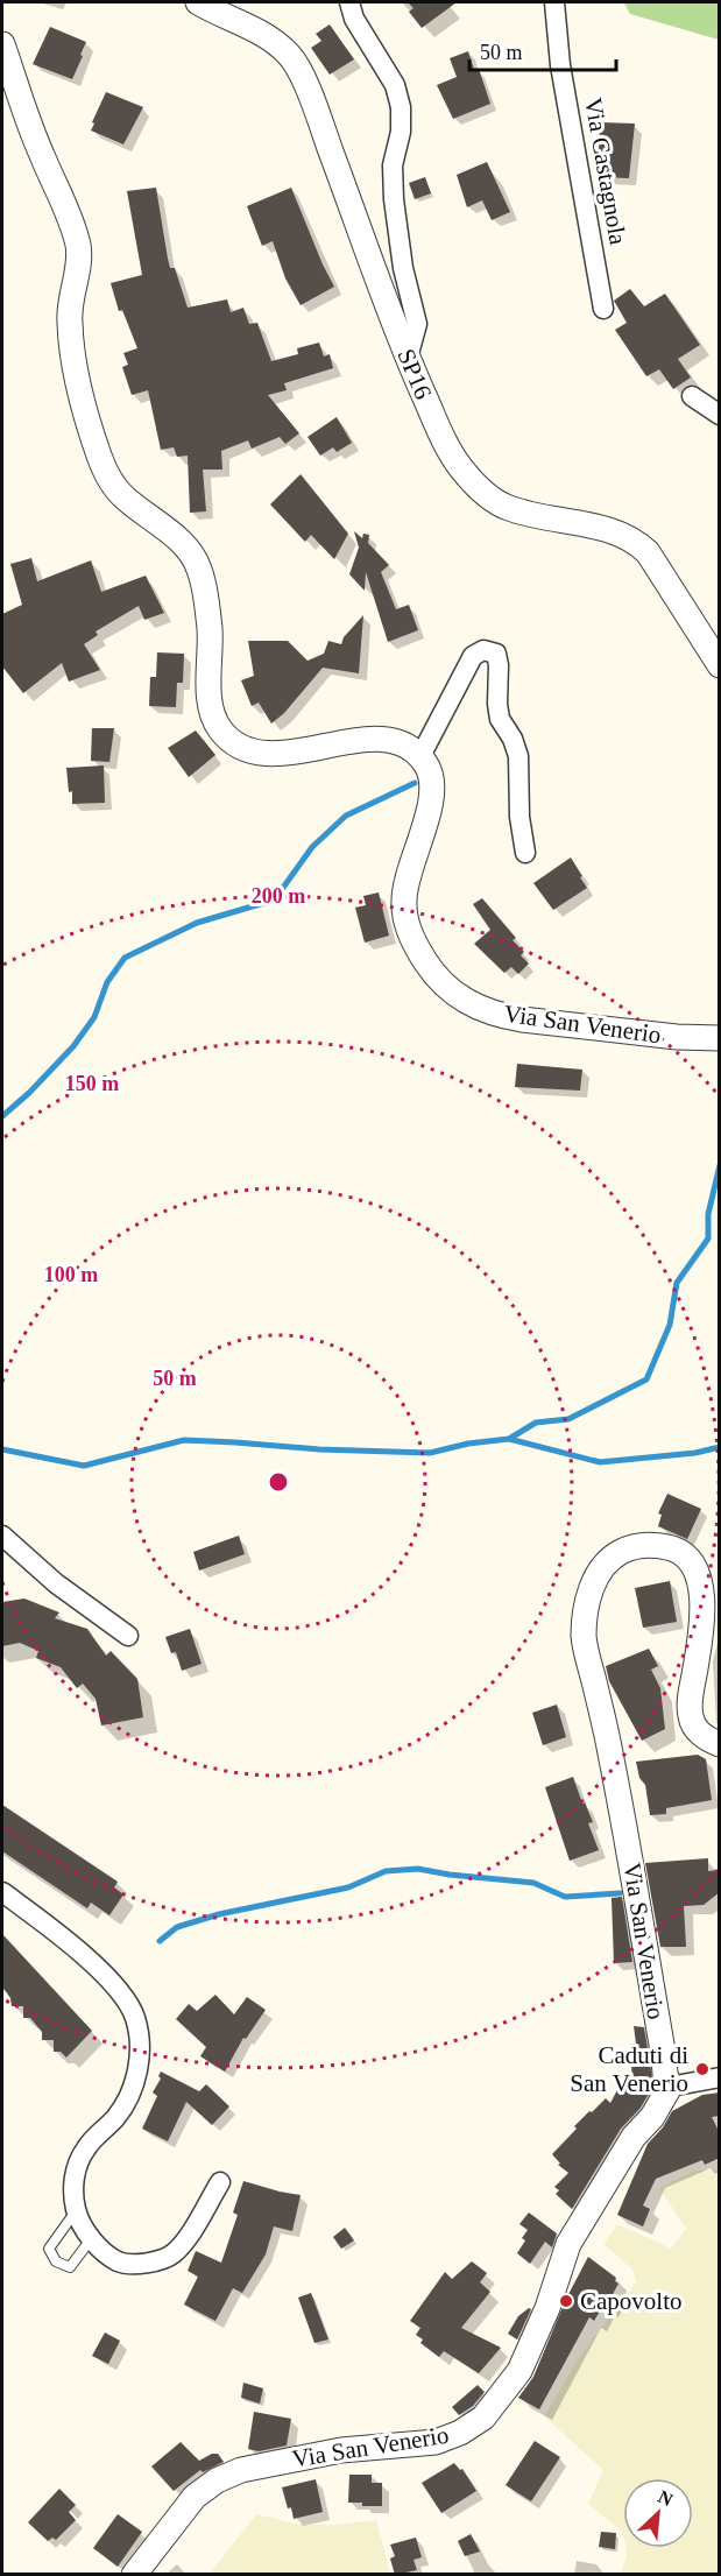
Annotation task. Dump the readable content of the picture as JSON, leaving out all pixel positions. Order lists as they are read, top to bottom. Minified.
{"streets":{"street":["Via Castagnola","SP16","Via San Venerio"]},"places":["Caduti di San Venerio","Capovolto"],"scale_bar":"50 m","north":"top right","rings":["200 m","150 m","100 m","50 m"]}
